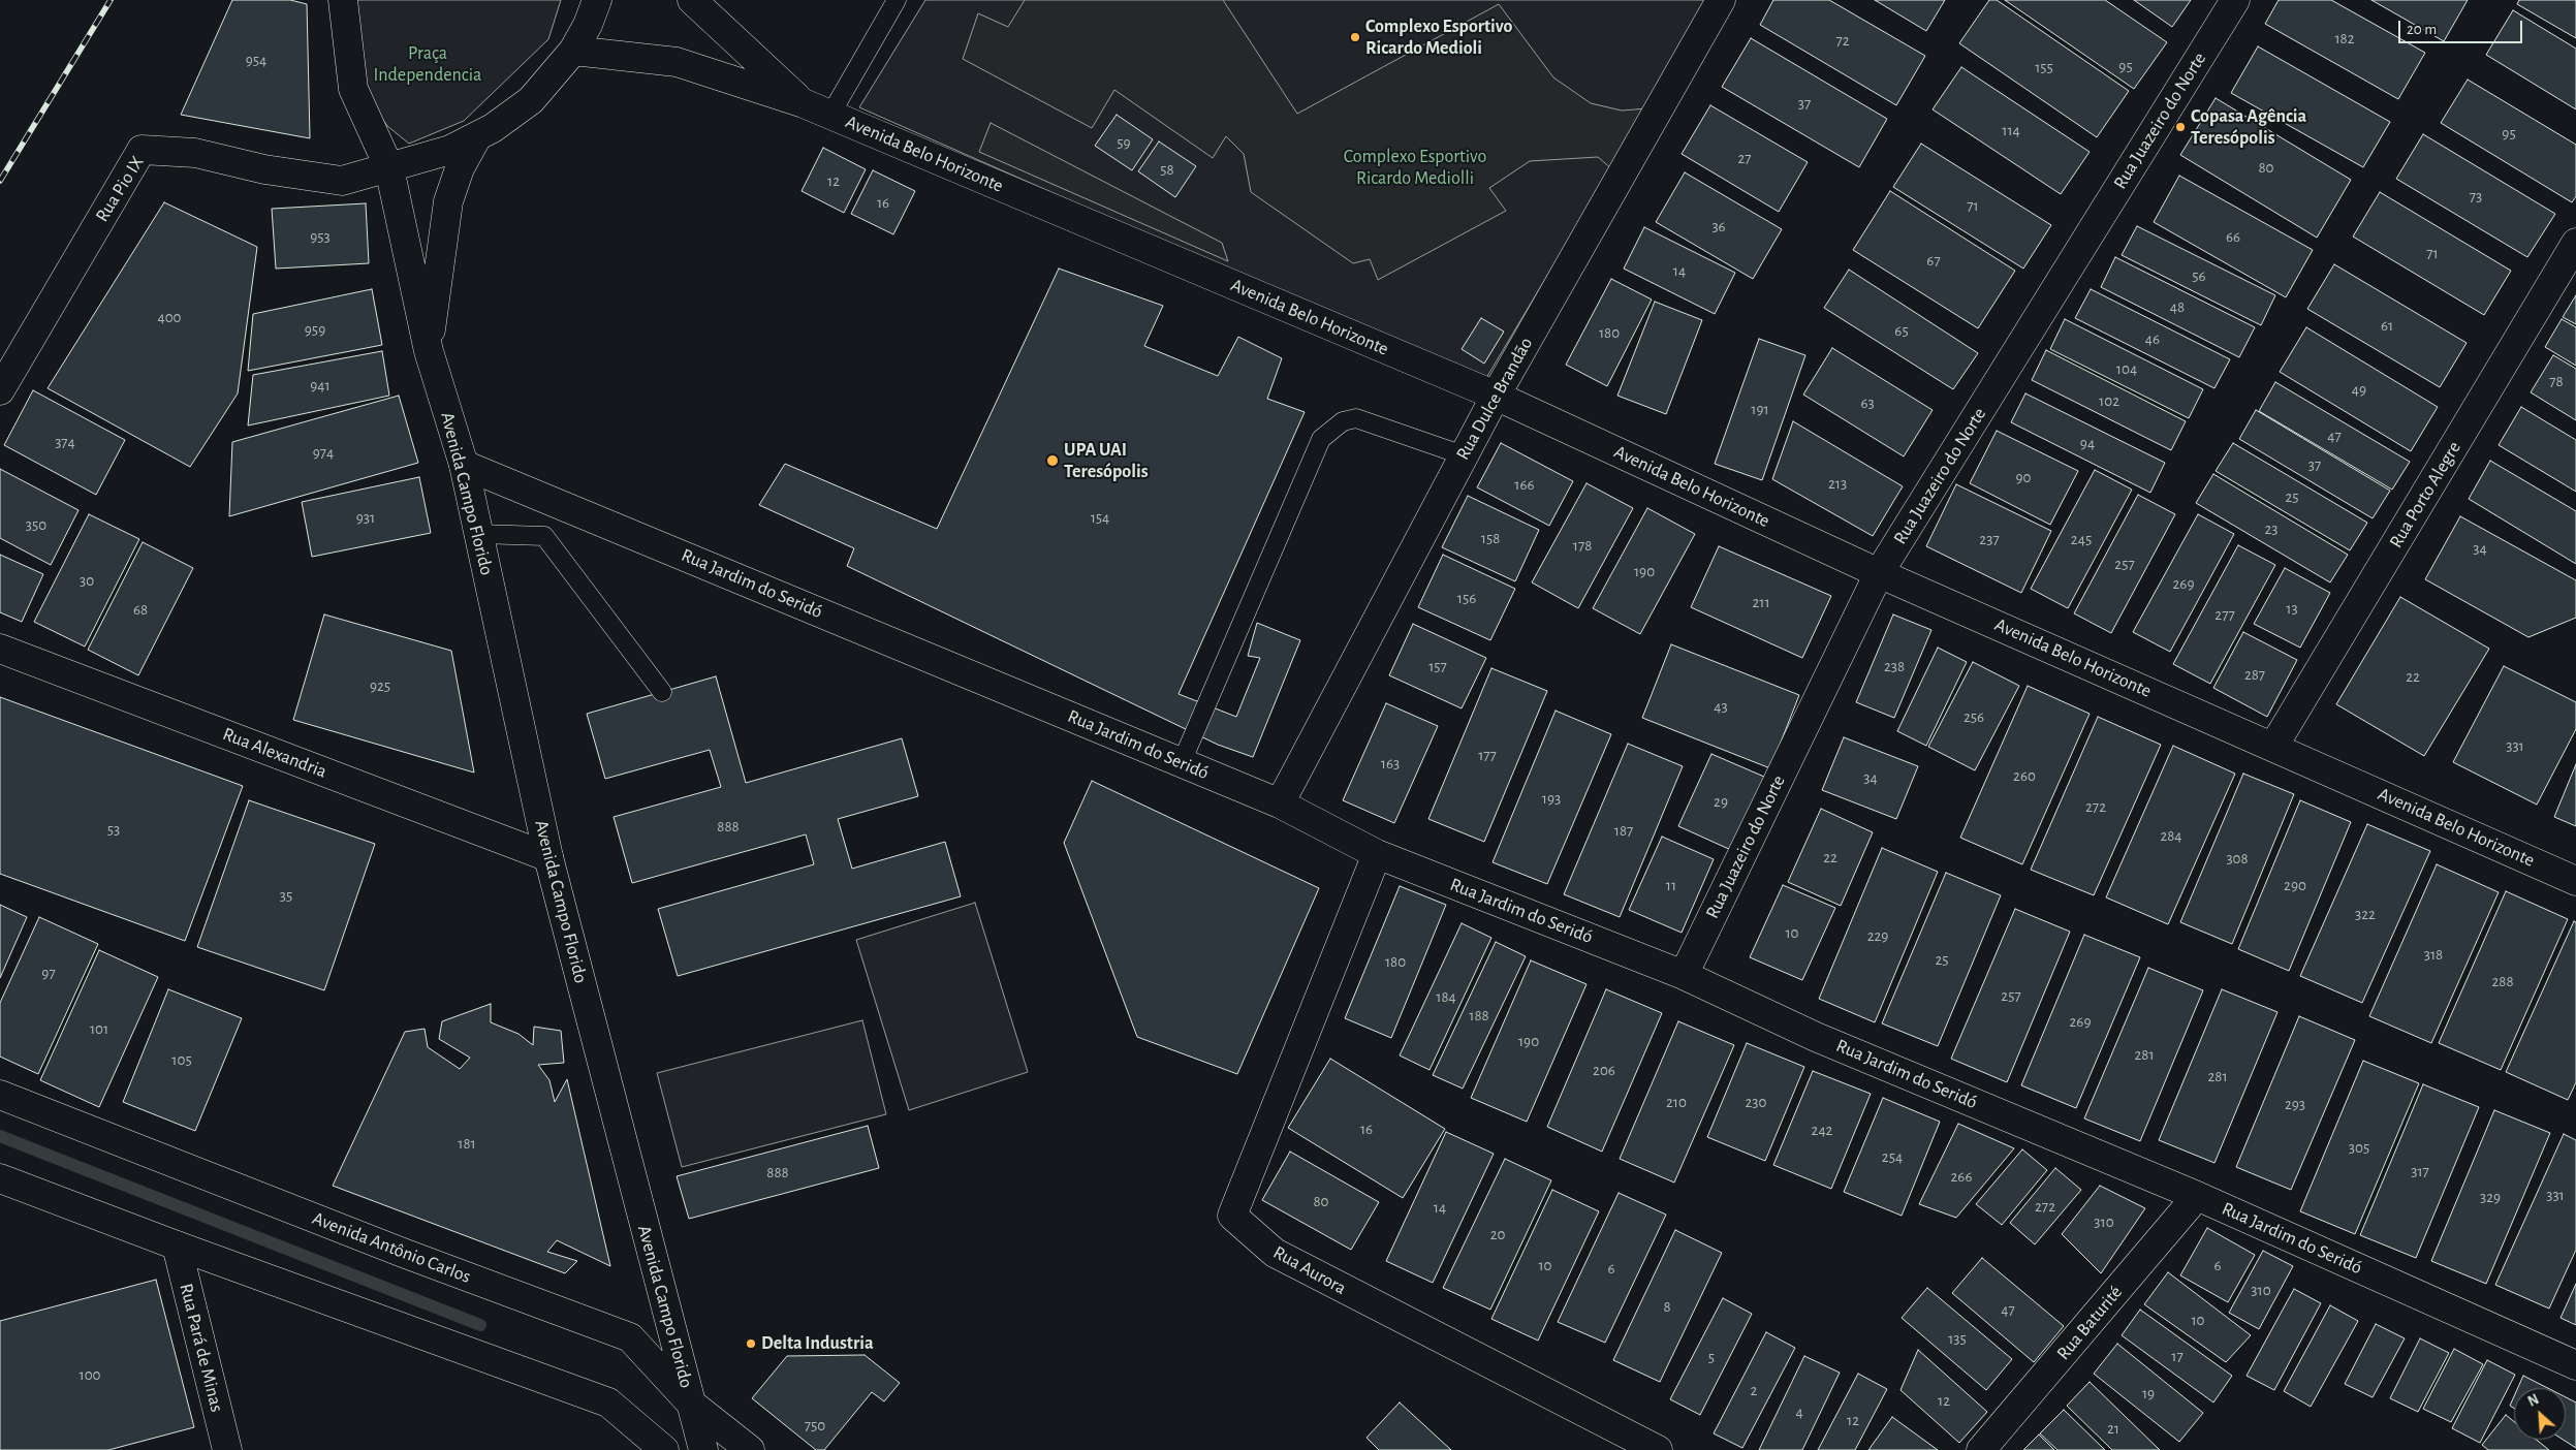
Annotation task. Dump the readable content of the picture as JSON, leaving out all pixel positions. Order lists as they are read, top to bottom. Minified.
{"streets":{"street":["Rua Juazeiro do Norte","Avenida Belo Horizonte","Rua Pio IX","Rua Dulce Brandão","Avenida Campo Florido","Rua Porto Alegre","Rua Jardim do Seridó","Rua Alexandria","Avenida Antônio Carlos","Rua Aurora","Rua Baturité","Rua Pará de Minas"]},"crossings":[["Rua Juazeiro do Norte","Avenida Belo Horizonte"],["Rua Juazeiro do Norte","Rua Jardim do Seridó"],["Avenida Belo Horizonte","Rua Dulce Brandão"],["Avenida Belo Horizonte","Rua Porto Alegre"],["Rua Pio IX","Avenida Campo Florido"],["Rua Dulce Brandão","Rua Jardim do Seridó"],["Avenida Campo Florido","Rua Jardim do Seridó"],["Avenida Campo Florido","Rua Alexandria"],["Avenida Campo Florido","Avenida Antônio Carlos"],["Rua Jardim do Seridó","Rua Aurora"],["Rua Jardim do Seridó","Rua Baturité"]],"parks":["Praça Independencia","Complexo Esportivo Ricardo Mediolli"],"places":["Complexo Esportivo Ricardo Medioli","Copasa Agência Teresópolis","UPA UAI Teresópolis","Delta Industria"],"house_numbers":["182","72","954","95","155","37","114","95","59","27","80","58","12","73","16","71","36","953","66","71","67","14","56","48","400","61","959","65","180","46","104","78","941","49","102","63","191","47","374","94","974","37","90","213","166","25","931","154","350","23","158","237","245","178","34","257","190","30","269","156","211","13","68","277","157","238","287","22","925","43","256","331","177","163","260","34","193","29","272","888","53","187","284","22","308","11","290","35","322","10","229","318","25","180","97","288","257","184","188","269","101","190","281","105","206","281","210","230","293","16","242","181","305","254","317","888","266","331","329","80","272","14","310","20","10","6","6","310","8","47","10","135","17","5","100","2","19","12","4","12","750","21"],"scale_bar":"20 m","north":"top left"}
